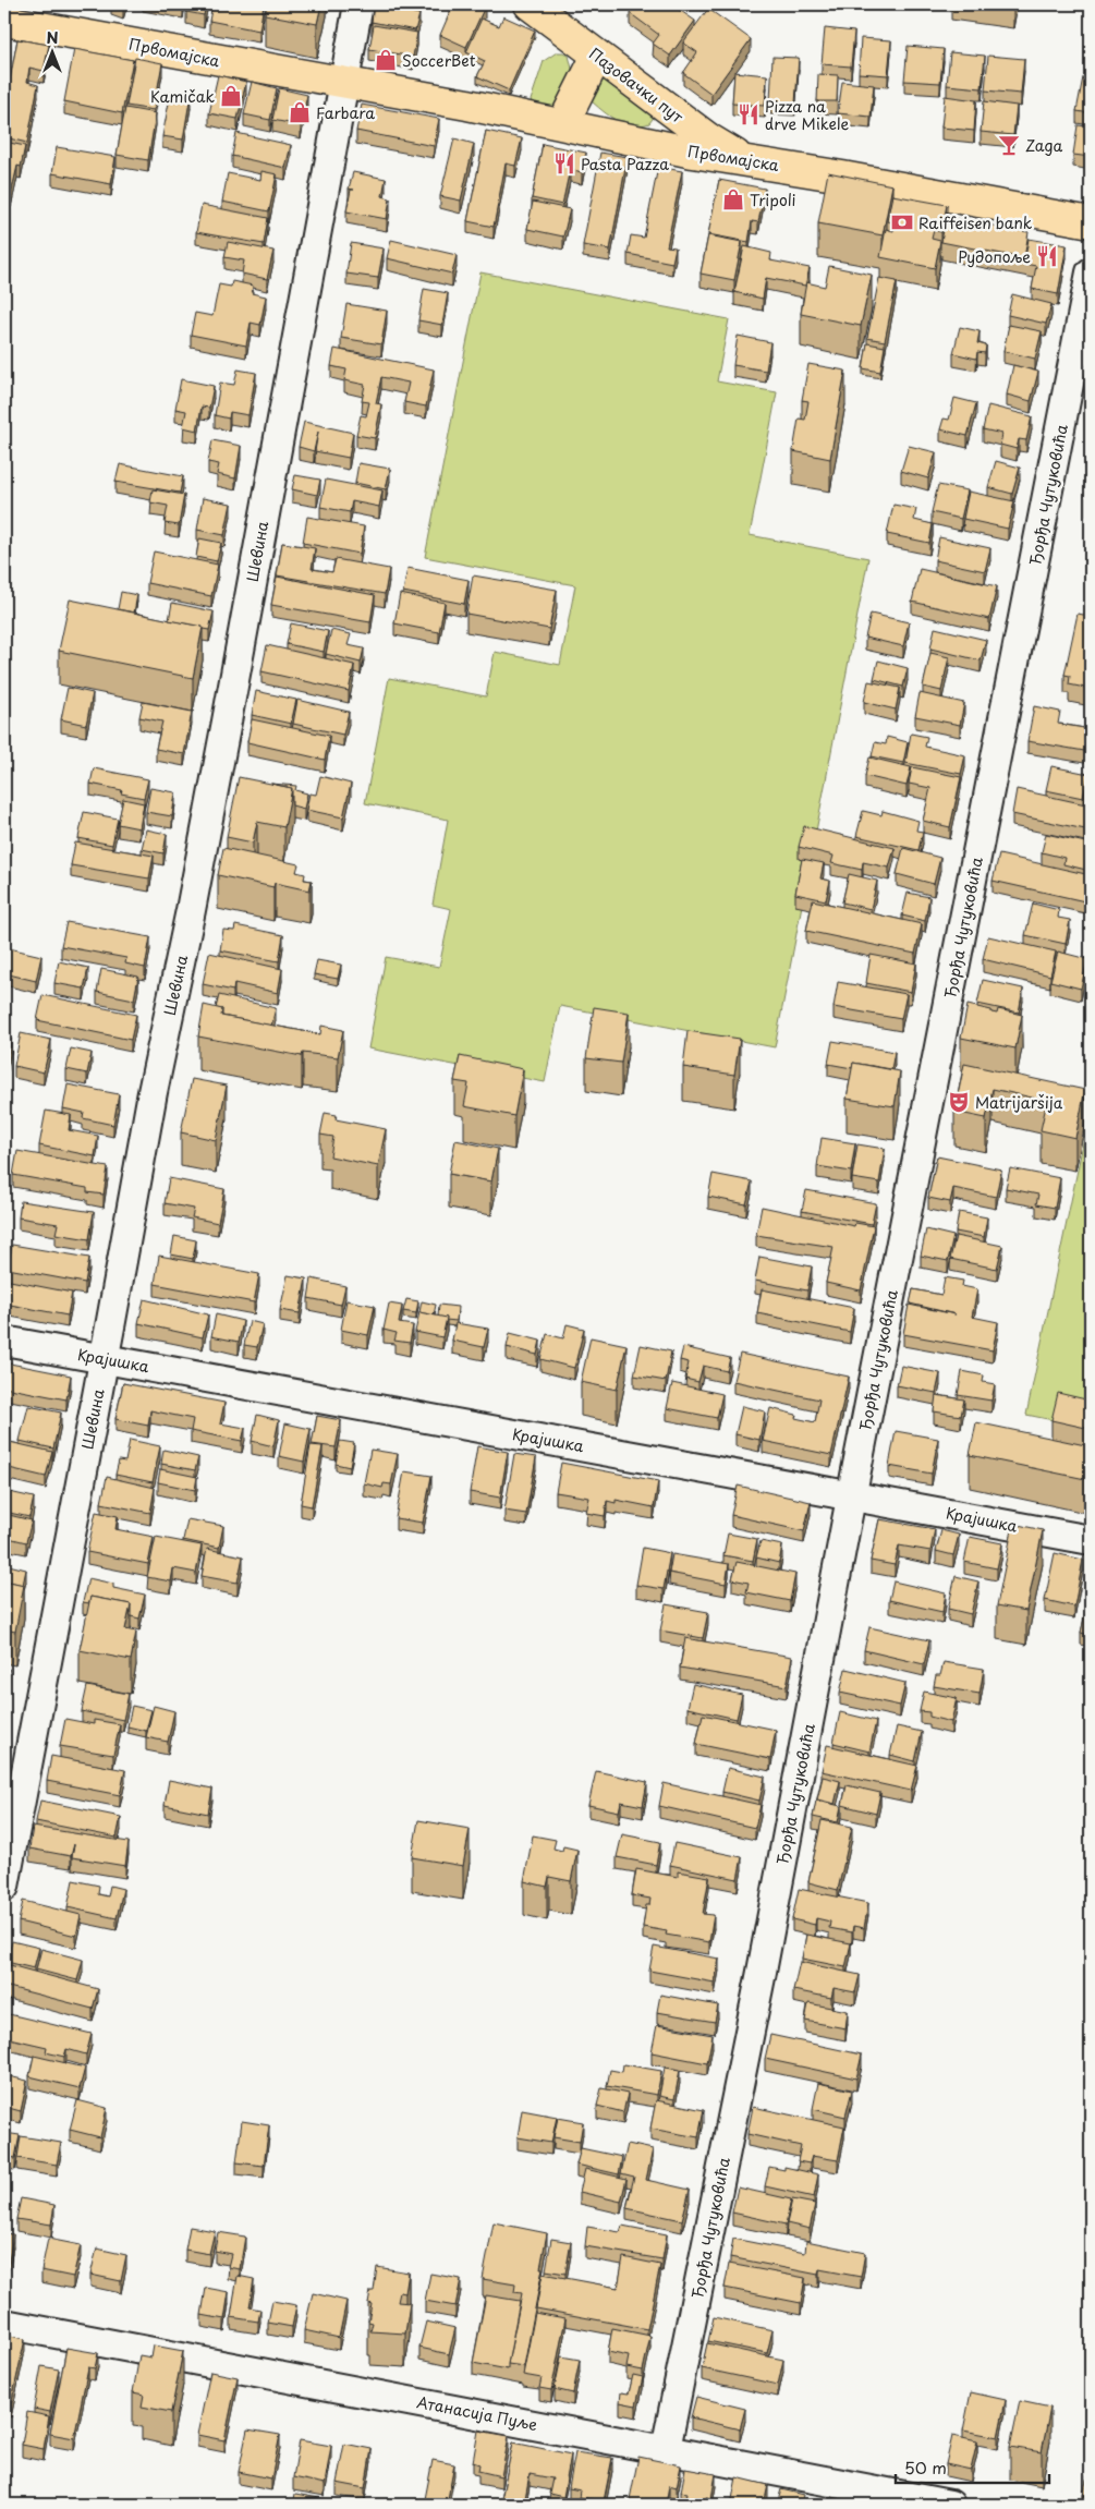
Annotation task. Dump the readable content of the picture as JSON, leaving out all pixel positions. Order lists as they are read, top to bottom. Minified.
{"streets":{"main road":["Првомајска","Пазовачки пут"],"street":["Ђорђа Чутуковића","Шевина","Крајишка","Атанасија Пуље"]},"crossings":[["Првомајска","Пазовачки пут"],["Првомајска","Шевина"],["Ђорђа Чутуковића","Крајишка"],["Ђорђа Чутуковића","Атанасија Пуље"],["Шевина","Крајишка"]],"places":{"shop":["SoccerBet","Kamičak","Farbara","Tripoli"],"restaurant":["Pizza na drve Mikele","Pasta Pazza","Рудопоље"],"bar":["Zaga"],"bank":["Raiffeisen bank"],"theatre":["Matrijaršija"]},"scale_bar":"50 m","north":"top"}
